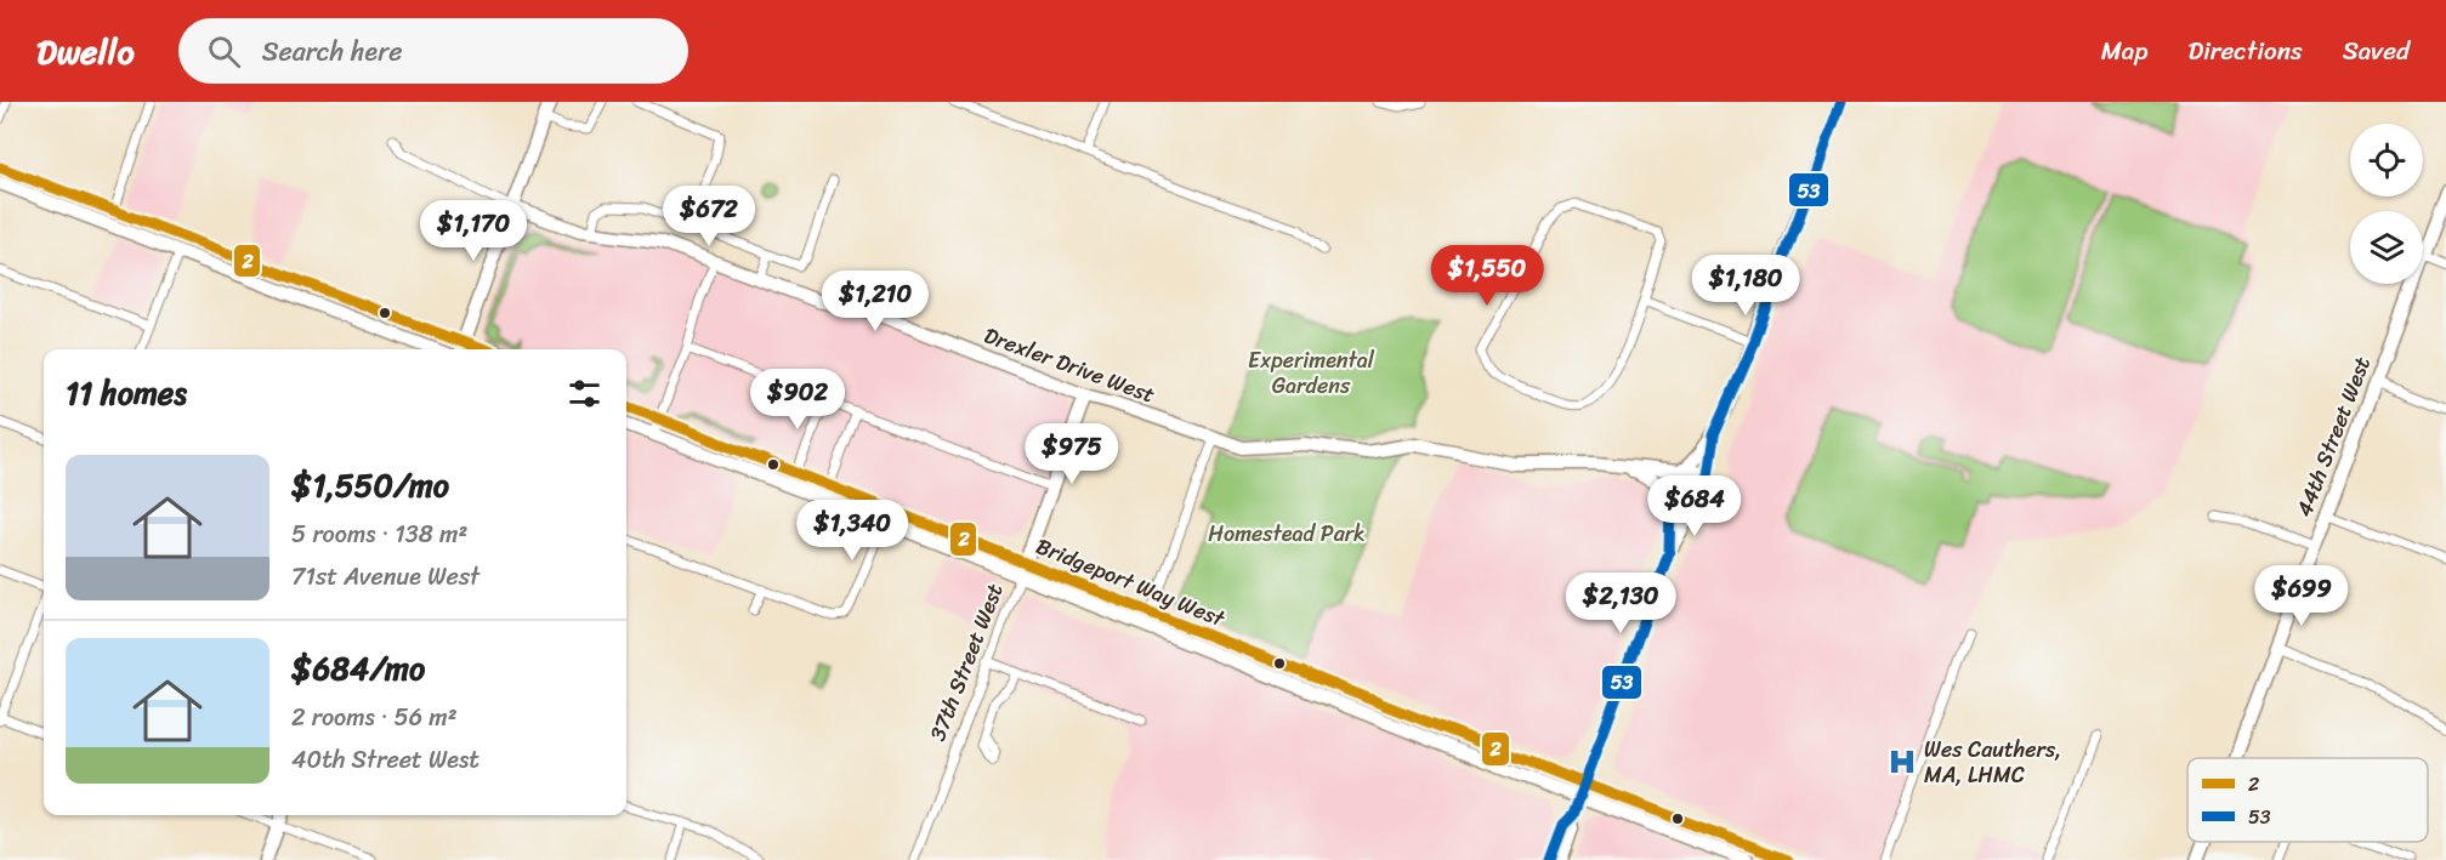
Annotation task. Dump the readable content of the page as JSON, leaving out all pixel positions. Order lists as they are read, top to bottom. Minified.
{"streets":{"main road":["Drexler Drive West","44th Street West","Bridgeport Way West","37th Street West"]},"crossings":[["Drexler Drive West","37th Street West"],["Bridgeport Way West","37th Street West"]],"parks":["Experimental Gardens","Homestead Park"],"places":{"hospital":["Wes Cauthers, MA, LHMC"]},"lines":["transit line 53","transit line 2"],"legend":["2","53"],"page":{"header":"Dwello","search":"Search here","nav":["Map","Directions","Saved"],"price":["$672","$1,170","$1,550","$1,180","$1,210","$902","$975","$684","$1,340","$699","$2,130"],"heading":"11 homes","list":[{"name":"$1,550/mo","note":"5 rooms · 138 m² · 71st Avenue West"},{"name":"$684/mo","note":"2 rooms · 56 m² · 40th Street West"}]}}
